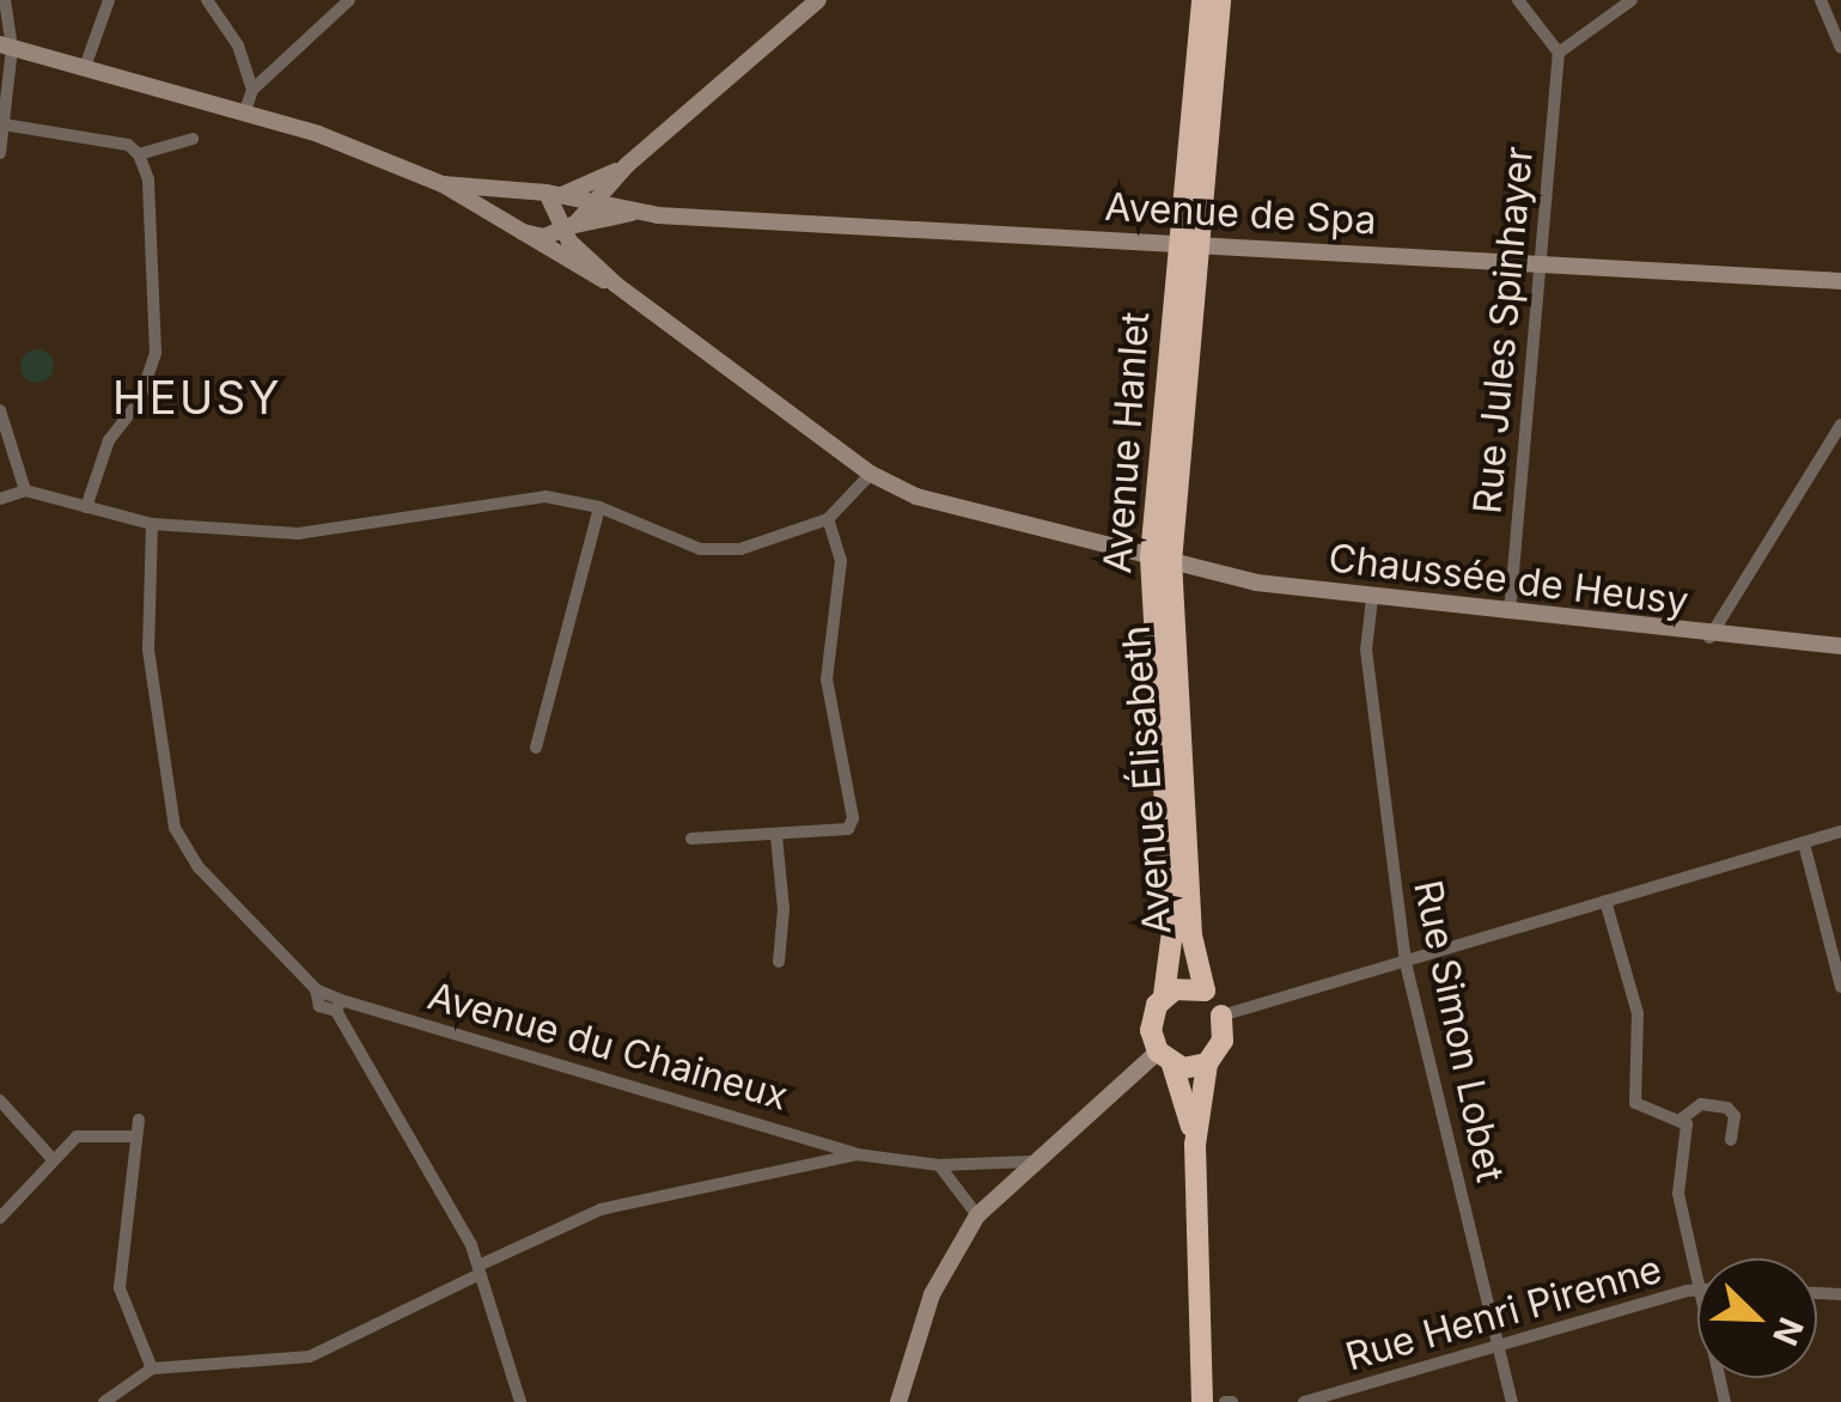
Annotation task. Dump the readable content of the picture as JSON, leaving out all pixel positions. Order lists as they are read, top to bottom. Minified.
{"streets":{"highway":["Avenue Hanlet","Avenue Élisabeth"],"street":["Avenue de Spa","Rue Jules Spinhayer","Chaussée de Heusy","Rue Simon Lobet","Avenue du Chaineux","Rue Henri Pirenne"]},"crossings":[["Avenue de Spa","Rue Jules Spinhayer"],["Avenue de Spa","Avenue Hanlet"],["Rue Jules Spinhayer","Chaussée de Heusy"],["Avenue Hanlet","Chaussée de Heusy"],["Avenue Hanlet","Avenue Élisabeth"],["Chaussée de Heusy","Avenue Élisabeth"],["Chaussée de Heusy","Rue Simon Lobet"],["Rue Simon Lobet","Rue Henri Pirenne"]],"districts":["HEUSY"],"north":"bottom right"}
